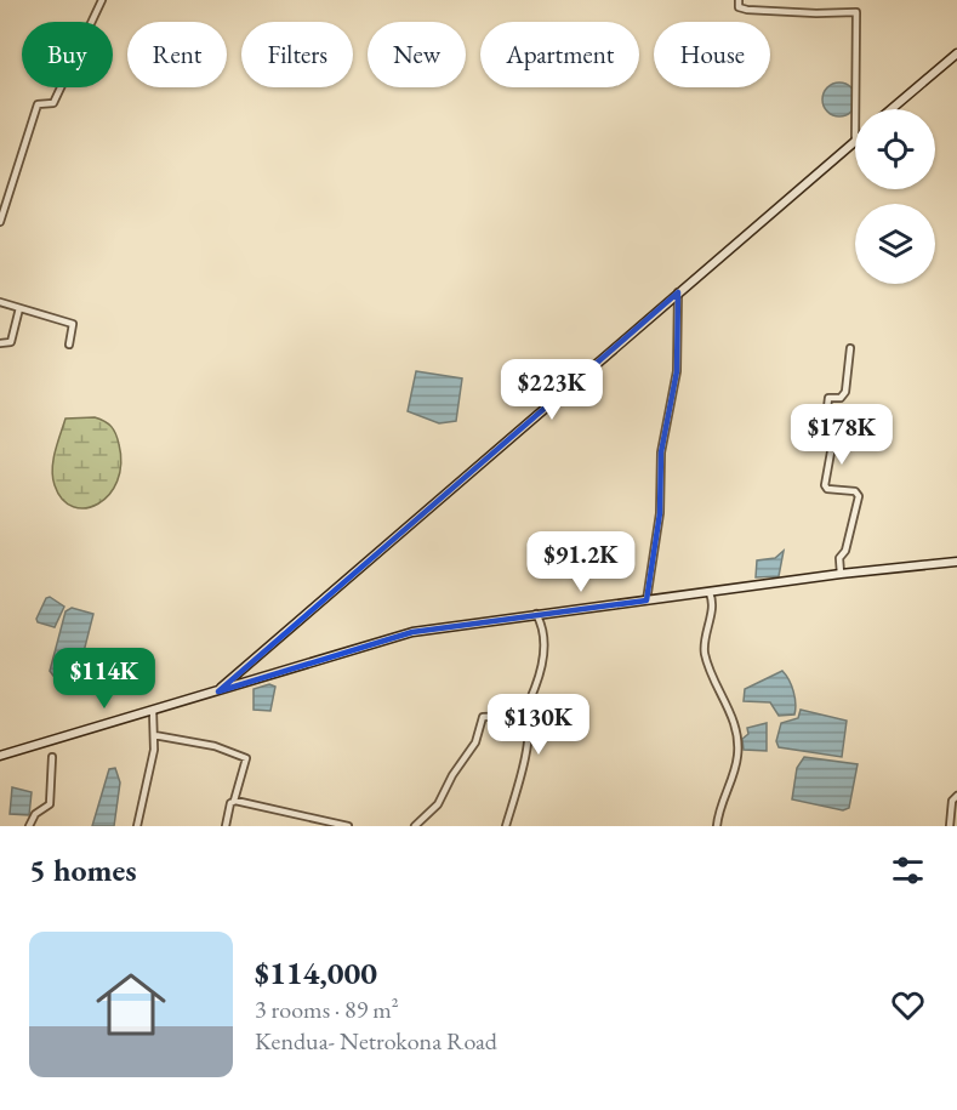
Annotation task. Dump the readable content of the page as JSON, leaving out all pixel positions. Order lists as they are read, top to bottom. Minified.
{"page":{"chip":["Buy","Rent","Filters","New","Apartment","House"],"price":["$223K","$178K","$91.2K","$114K","$130K"],"heading":"5 homes","list":[{"name":"$114,000","note":"3 rooms · 89 m² · Kendua- Netrokona Road"}]}}
